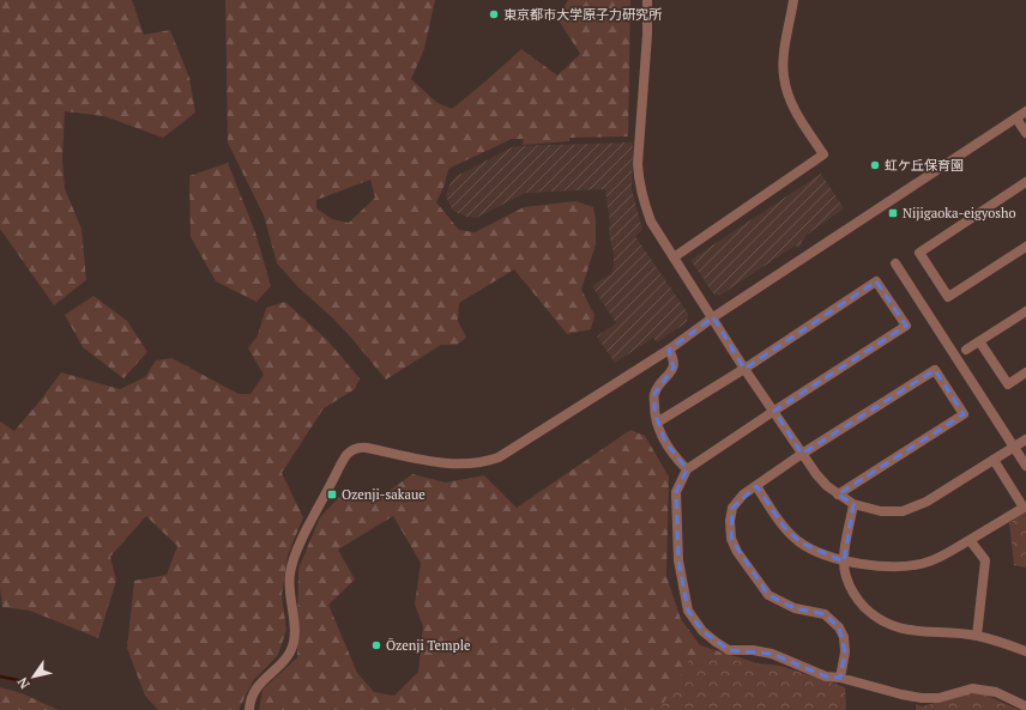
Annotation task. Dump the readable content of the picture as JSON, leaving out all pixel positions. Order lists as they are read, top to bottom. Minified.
{"places":{"other":["東京都市大学原子力研究所","虹ケ丘保育園","Ōzenji Temple"],"transit":["Nijigaoka-eigyosho","Ozenji-sakaue"]},"north":"bottom left"}
